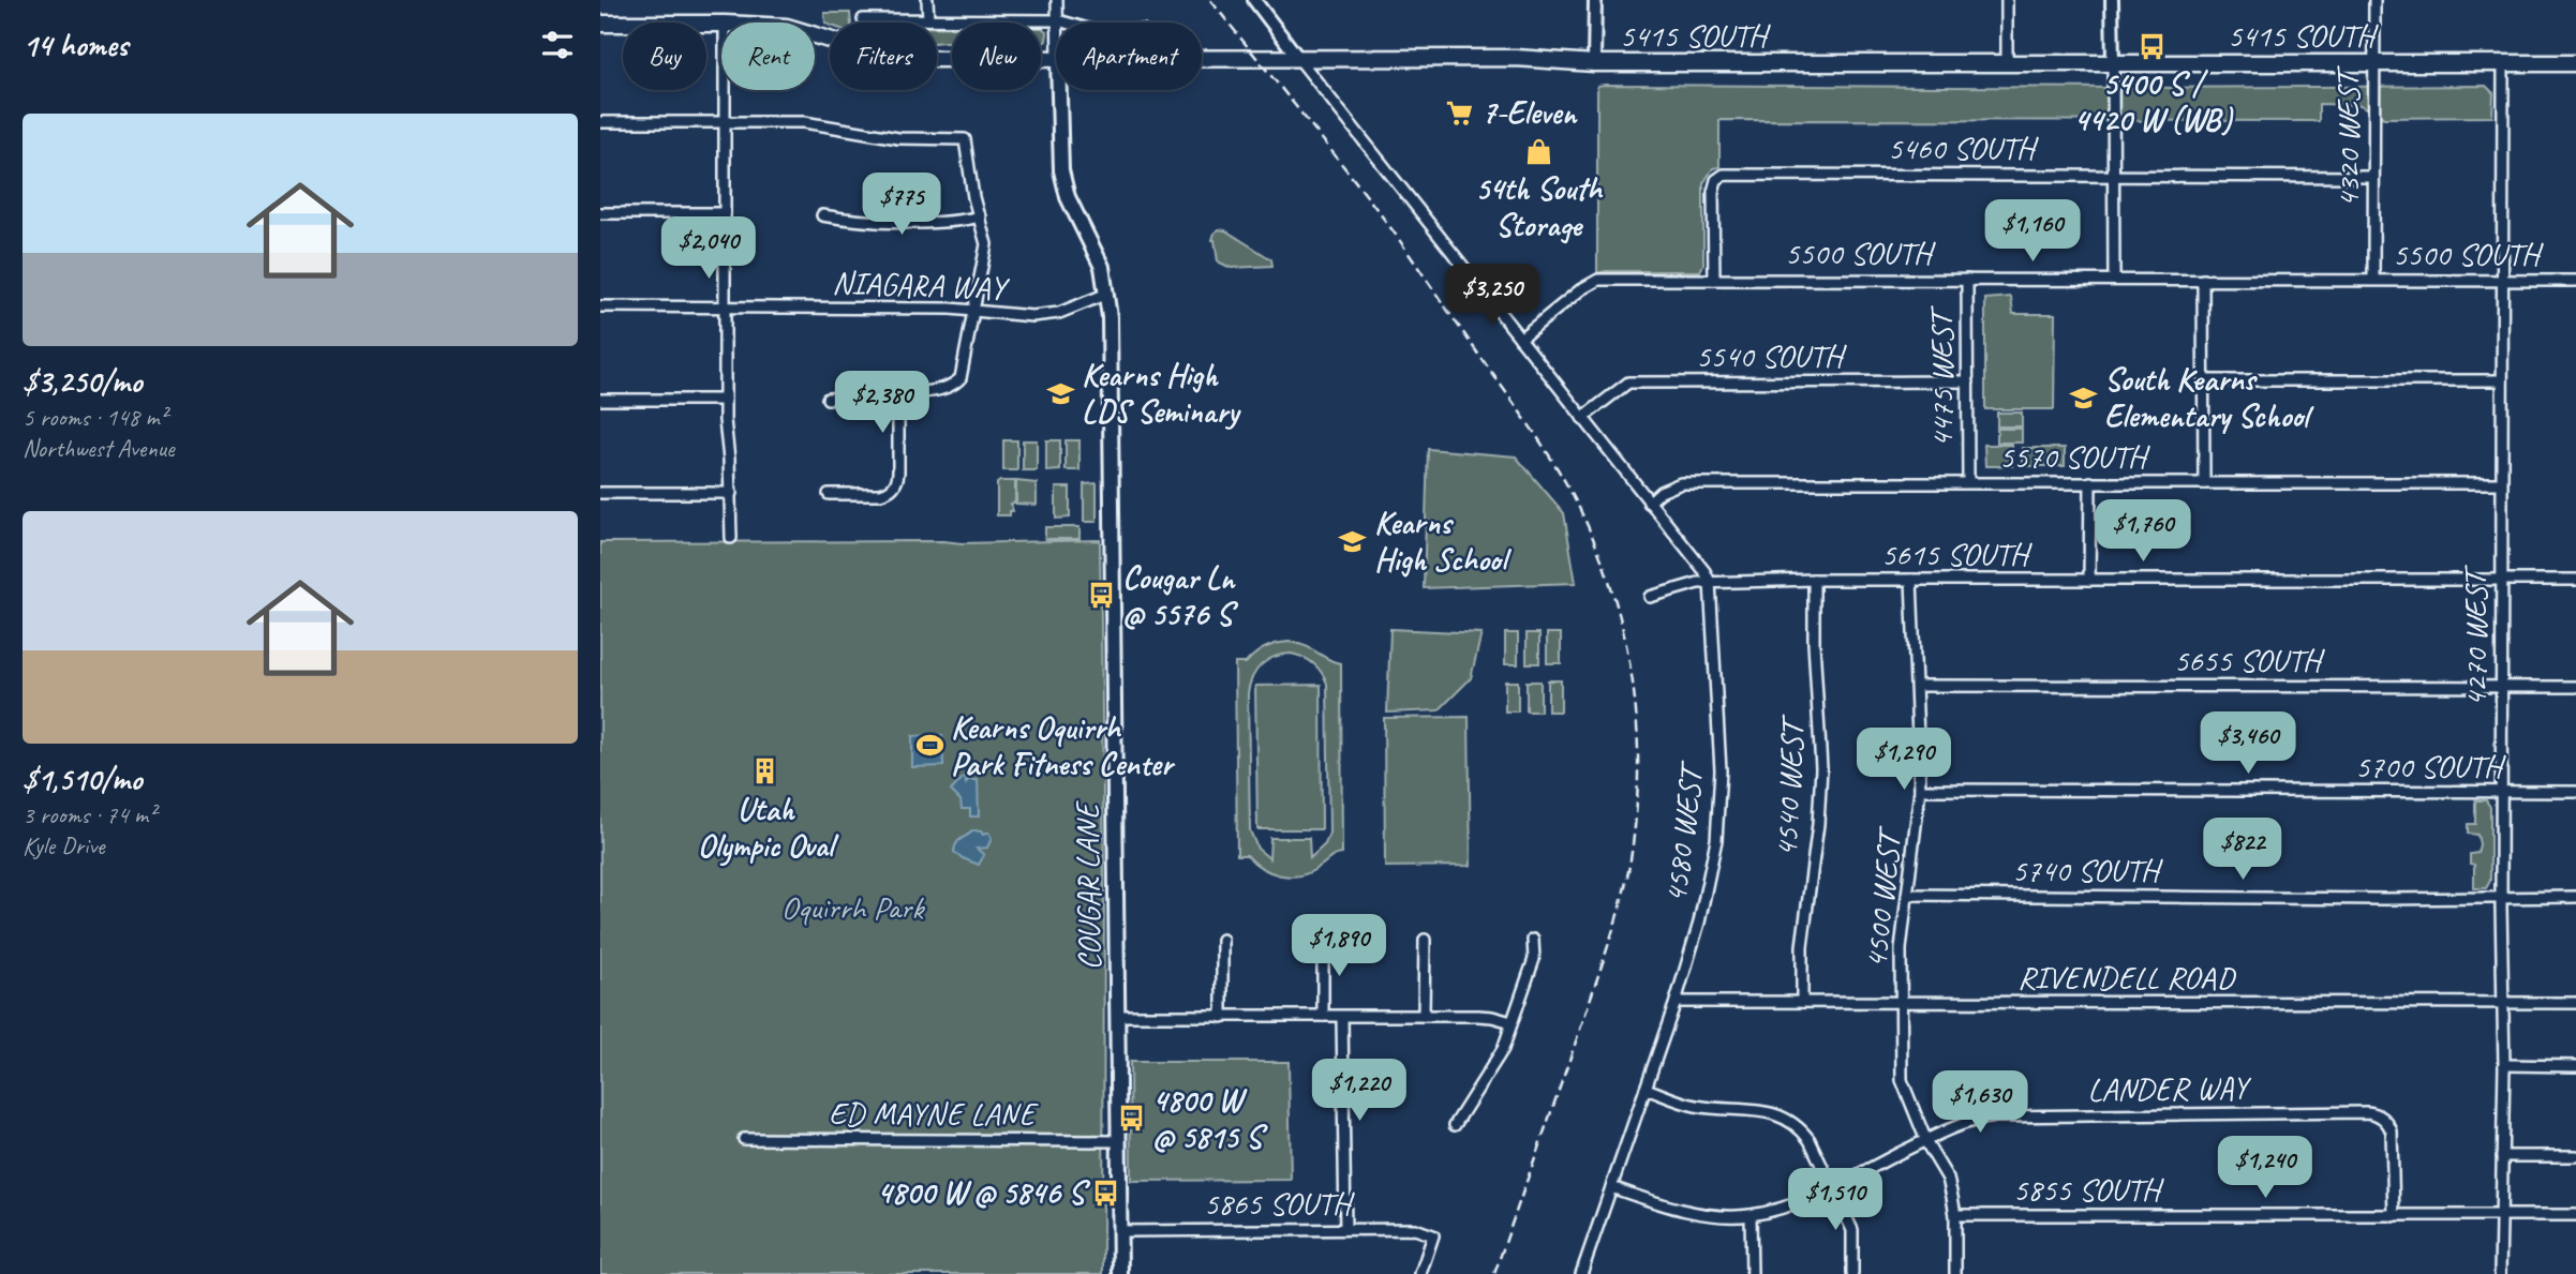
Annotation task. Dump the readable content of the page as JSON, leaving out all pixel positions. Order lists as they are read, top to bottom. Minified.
{"streets":{"main road":["5415 SOUTH","COUGAR LANE"],"street":["4320 WEST","5460 SOUTH","5500 SOUTH","NIAGARA WAY","5540 SOUTH","4475 WEST","5570 SOUTH","5615 SOUTH","4270 WEST","5655 SOUTH","5700 SOUTH","4540 WEST","4580 WEST","5740 SOUTH","4500 WEST","RIVENDELL ROAD","LANDER WAY","ED MAYNE LANE","5855 SOUTH","5865 SOUTH"]},"crossings":[["5415 SOUTH","4320 WEST"],["5415 SOUTH","4270 WEST"],["4320 WEST","5460 SOUTH"],["4320 WEST","5500 SOUTH"],["5460 SOUTH","5500 SOUTH"],["5500 SOUTH","4475 WEST"],["5500 SOUTH","4270 WEST"],["NIAGARA WAY","COUGAR LANE"],["5540 SOUTH","4475 WEST"],["4475 WEST","5570 SOUTH"],["5570 SOUTH","4270 WEST"],["5615 SOUTH","4270 WEST"],["5615 SOUTH","4540 WEST"],["5615 SOUTH","4580 WEST"],["5615 SOUTH","4500 WEST"],["4270 WEST","5655 SOUTH"],["4270 WEST","5700 SOUTH"],["4270 WEST","5740 SOUTH"],["4270 WEST","RIVENDELL ROAD"],["4270 WEST","5855 SOUTH"],["5655 SOUTH","4500 WEST"],["5700 SOUTH","4500 WEST"],["4540 WEST","RIVENDELL ROAD"],["4580 WEST","RIVENDELL ROAD"],["4580 WEST","LANDER WAY"],["5740 SOUTH","4500 WEST"],["COUGAR LANE","ED MAYNE LANE"],["COUGAR LANE","5865 SOUTH"],["4500 WEST","RIVENDELL ROAD"],["4500 WEST","LANDER WAY"],["4500 WEST","5855 SOUTH"],["LANDER WAY","5855 SOUTH"]],"parks":["Oquirrh Park"],"places":{"bus stop":["5400 S / 4420 W (WB)","Cougar Ln @ 5576 S","4800 W @ 5815 S","4800 W @ 5846 S"],"supermarket":["7-Eleven"],"shop":["54th South Storage"],"school or university":["Kearns High LDS Seminary","South Kearns Elementary School","Kearns High School"],"sports":["Kearns Oquirrh Park Fitness Center"],"building":["Utah Olympic Oval"]},"page":{"heading":"14 homes","chip":["Buy","Rent","Filters","New","Apartment"],"list":[{"name":"$3,250/mo","note":"5 rooms · 148 m² · Northwest Avenue"},{"name":"$1,510/mo","note":"3 rooms · 74 m² · Kyle Drive"}],"price":["$775","$1,160","$2,040","$3,250","$2,380","$1,760","$3,460","$1,290","$822","$1,890","$1,220","$1,630","$1,240","$1,510"]}}
